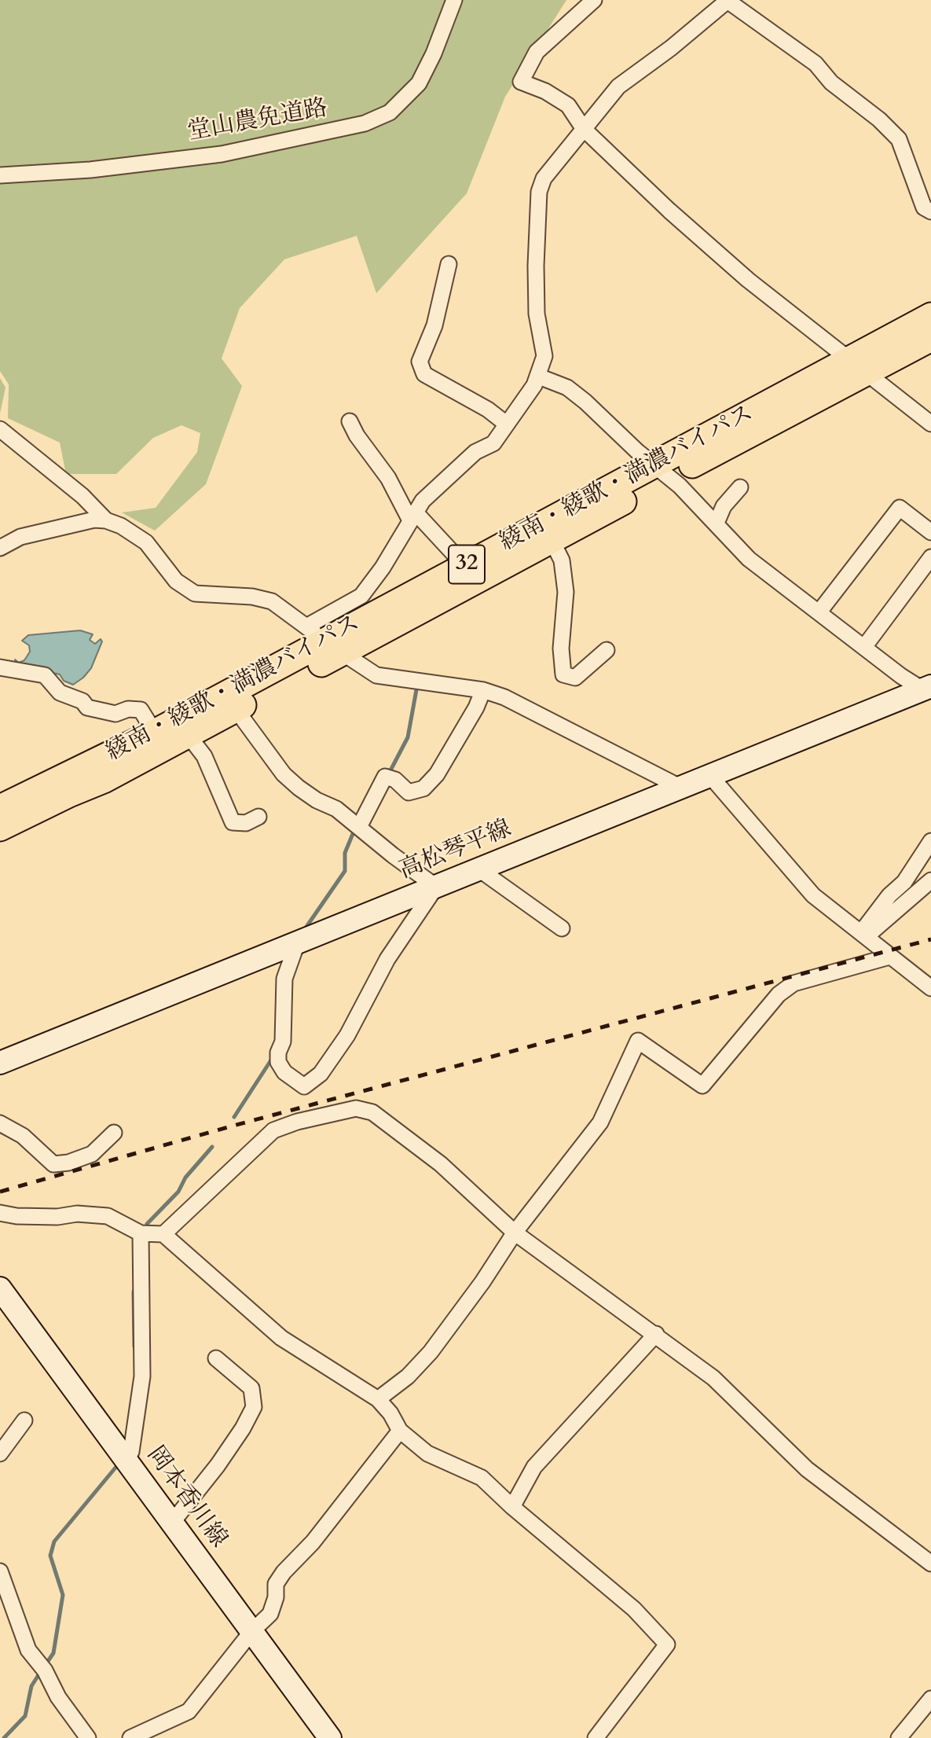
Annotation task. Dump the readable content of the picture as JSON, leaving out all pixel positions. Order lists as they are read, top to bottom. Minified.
{"streets":{"highway":["綾南・綾歌・満濃バイパス","32"],"main road":["高松琴平線","岡本香川線"],"street":["堂山農免道路"]}}
